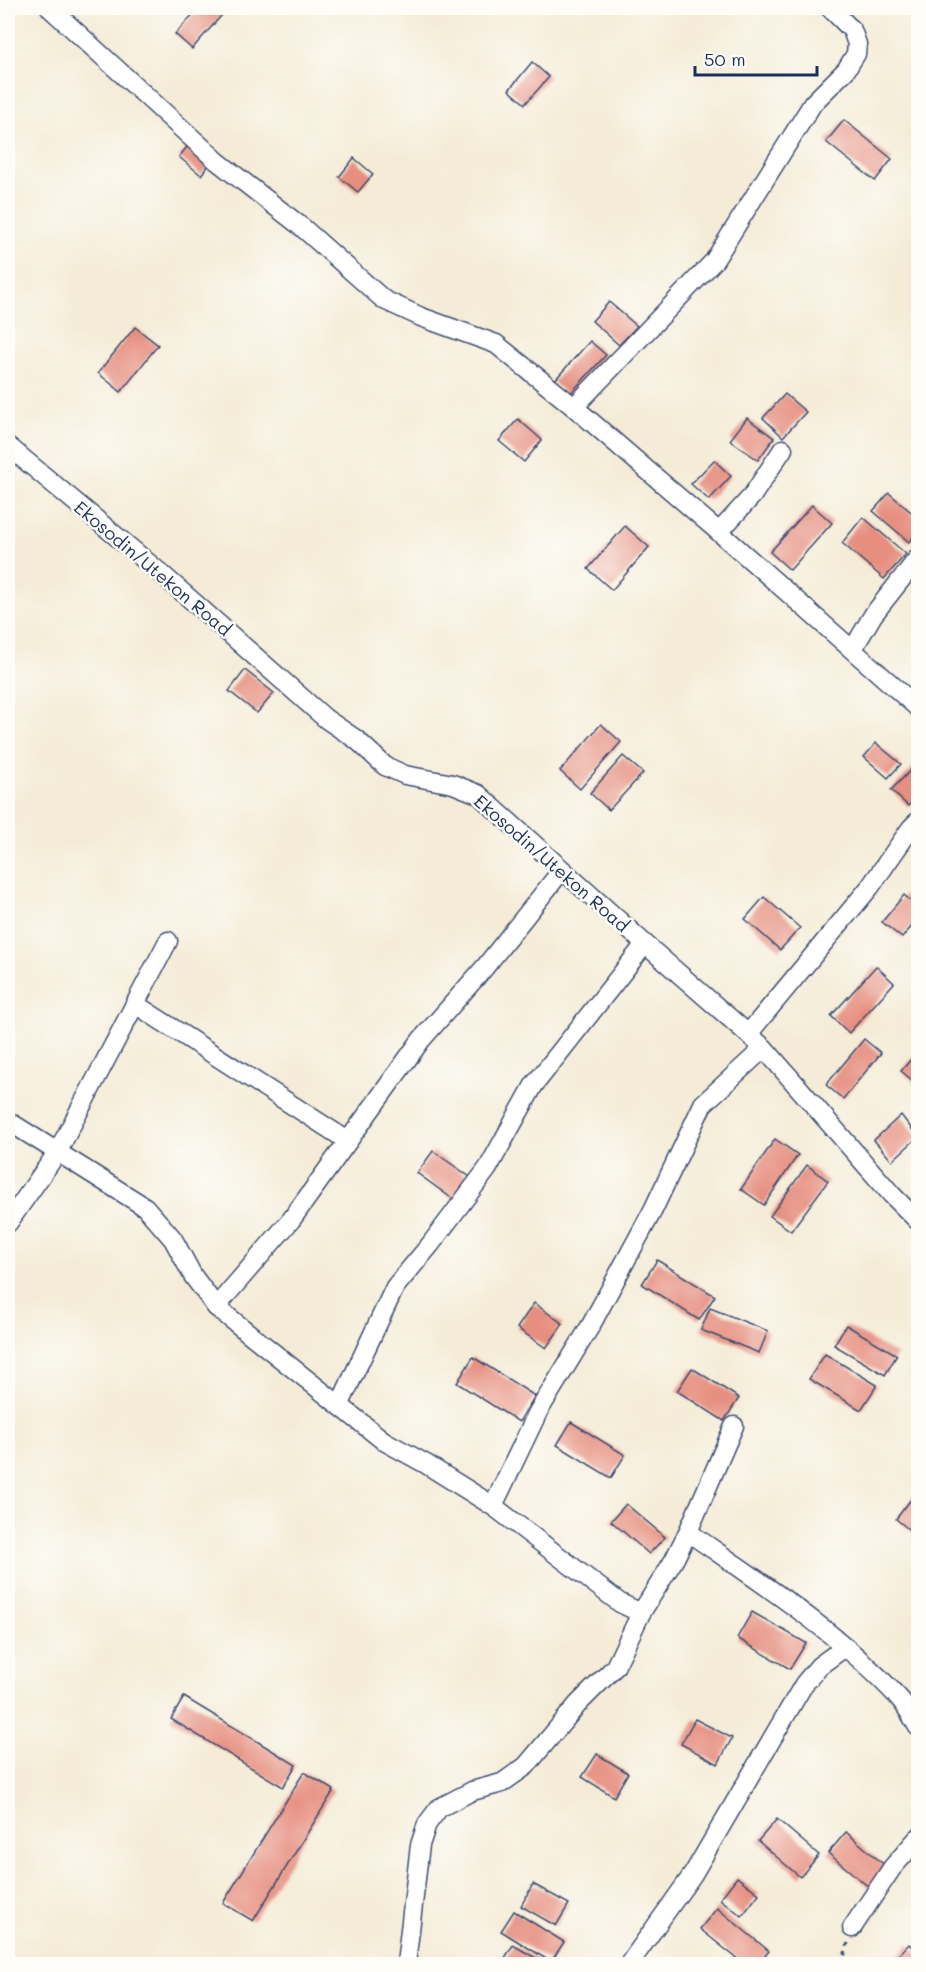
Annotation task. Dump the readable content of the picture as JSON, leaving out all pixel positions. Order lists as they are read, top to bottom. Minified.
{"streets":{"street":["Ekosodin/Utekon Road"]},"scale_bar":"50 m"}
